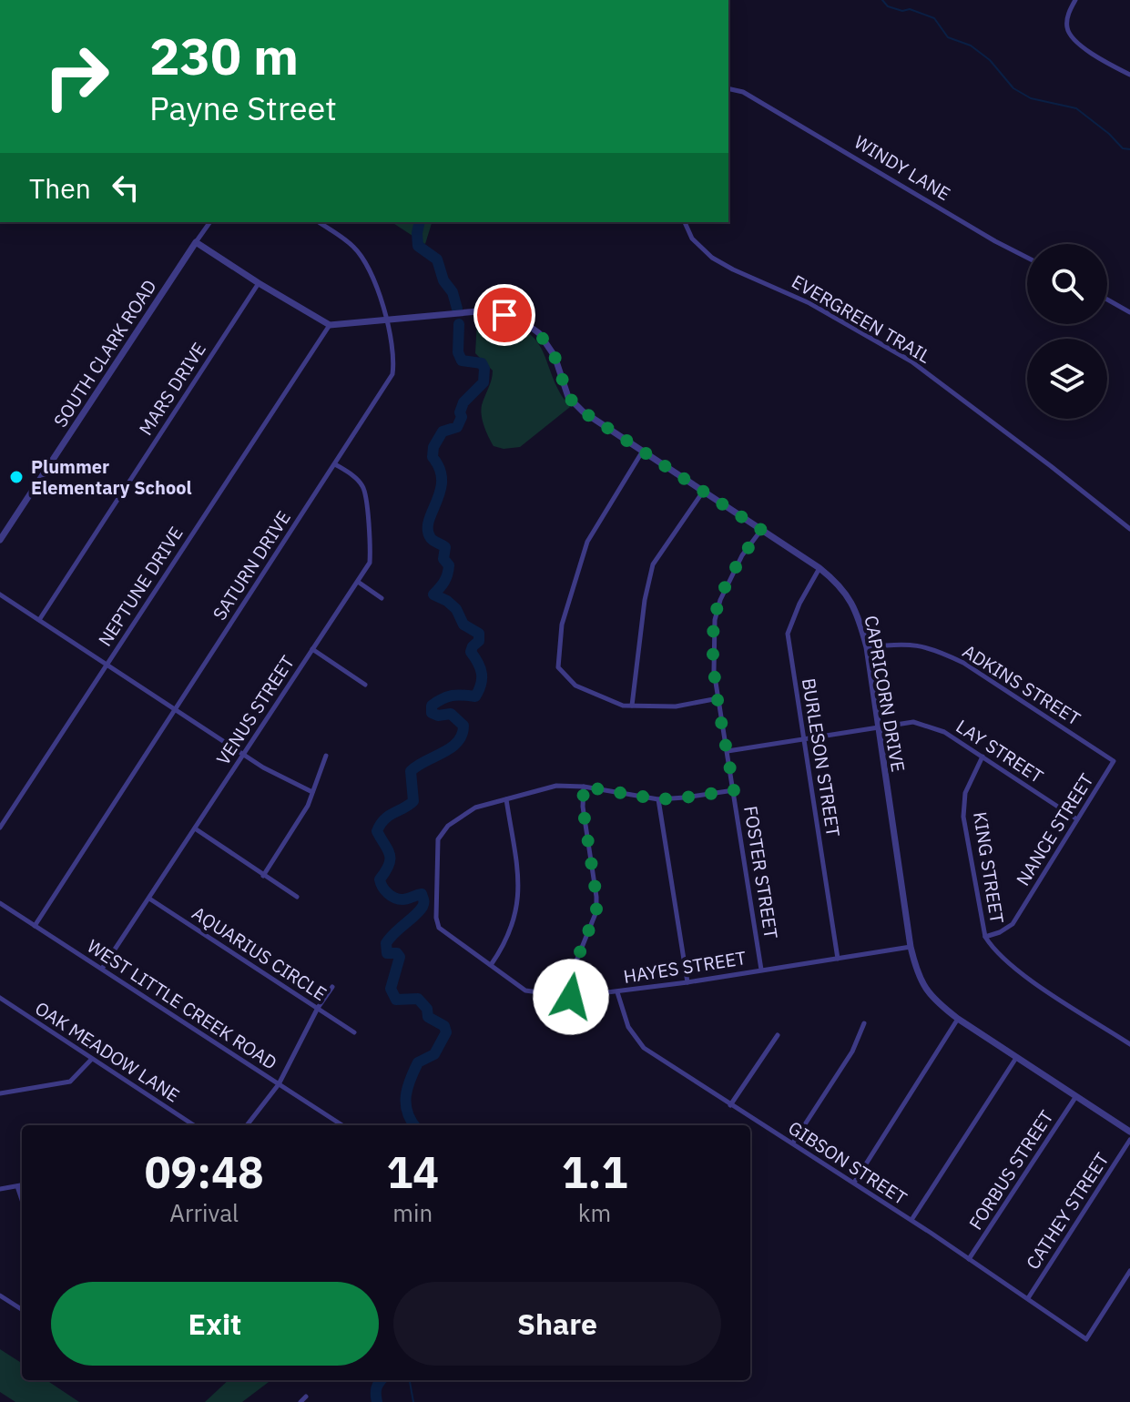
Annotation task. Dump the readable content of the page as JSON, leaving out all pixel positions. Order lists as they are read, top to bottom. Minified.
{"streets":{"street":["WINDY LANE","EVERGREEN TRAIL","SOUTH CLARK ROAD","MARS DRIVE","SATURN DRIVE","NEPTUNE DRIVE","ADKINS STREET","CAPRICORN DRIVE","VENUS STREET","LAY STREET","BURLESON STREET","NANCE STREET","KING STREET","FOSTER STREET","AQUARIUS CIRCLE","HAYES STREET","WEST LITTLE CREEK ROAD","OAK MEADOW LANE","GIBSON STREET","FORBUS STREET","CATHEY STREET"]},"crossings":[["SATURN DRIVE","CAPRICORN DRIVE"],["SATURN DRIVE","VENUS STREET"],["SATURN DRIVE","WEST LITTLE CREEK ROAD"],["NEPTUNE DRIVE","CAPRICORN DRIVE"],["ADKINS STREET","CAPRICORN DRIVE"],["ADKINS STREET","NANCE STREET"],["CAPRICORN DRIVE","LAY STREET"],["CAPRICORN DRIVE","BURLESON STREET"],["CAPRICORN DRIVE","FOSTER STREET"],["CAPRICORN DRIVE","HAYES STREET"],["CAPRICORN DRIVE","FORBUS STREET"],["VENUS STREET","AQUARIUS CIRCLE"],["VENUS STREET","WEST LITTLE CREEK ROAD"],["LAY STREET","BURLESON STREET"],["LAY STREET","NANCE STREET"],["LAY STREET","KING STREET"],["LAY STREET","FOSTER STREET"],["BURLESON STREET","HAYES STREET"],["NANCE STREET","KING STREET"],["FOSTER STREET","HAYES STREET"],["HAYES STREET","GIBSON STREET"],["GIBSON STREET","FORBUS STREET"],["GIBSON STREET","CATHEY STREET"]],"places":["Plummer Elementary School"],"page":{"turn":["230 m","Payne Street"],"then":"Then","eta":["09:48","Arrival","14","min","1.1","km"],"buttons":["Exit","Share"]}}
